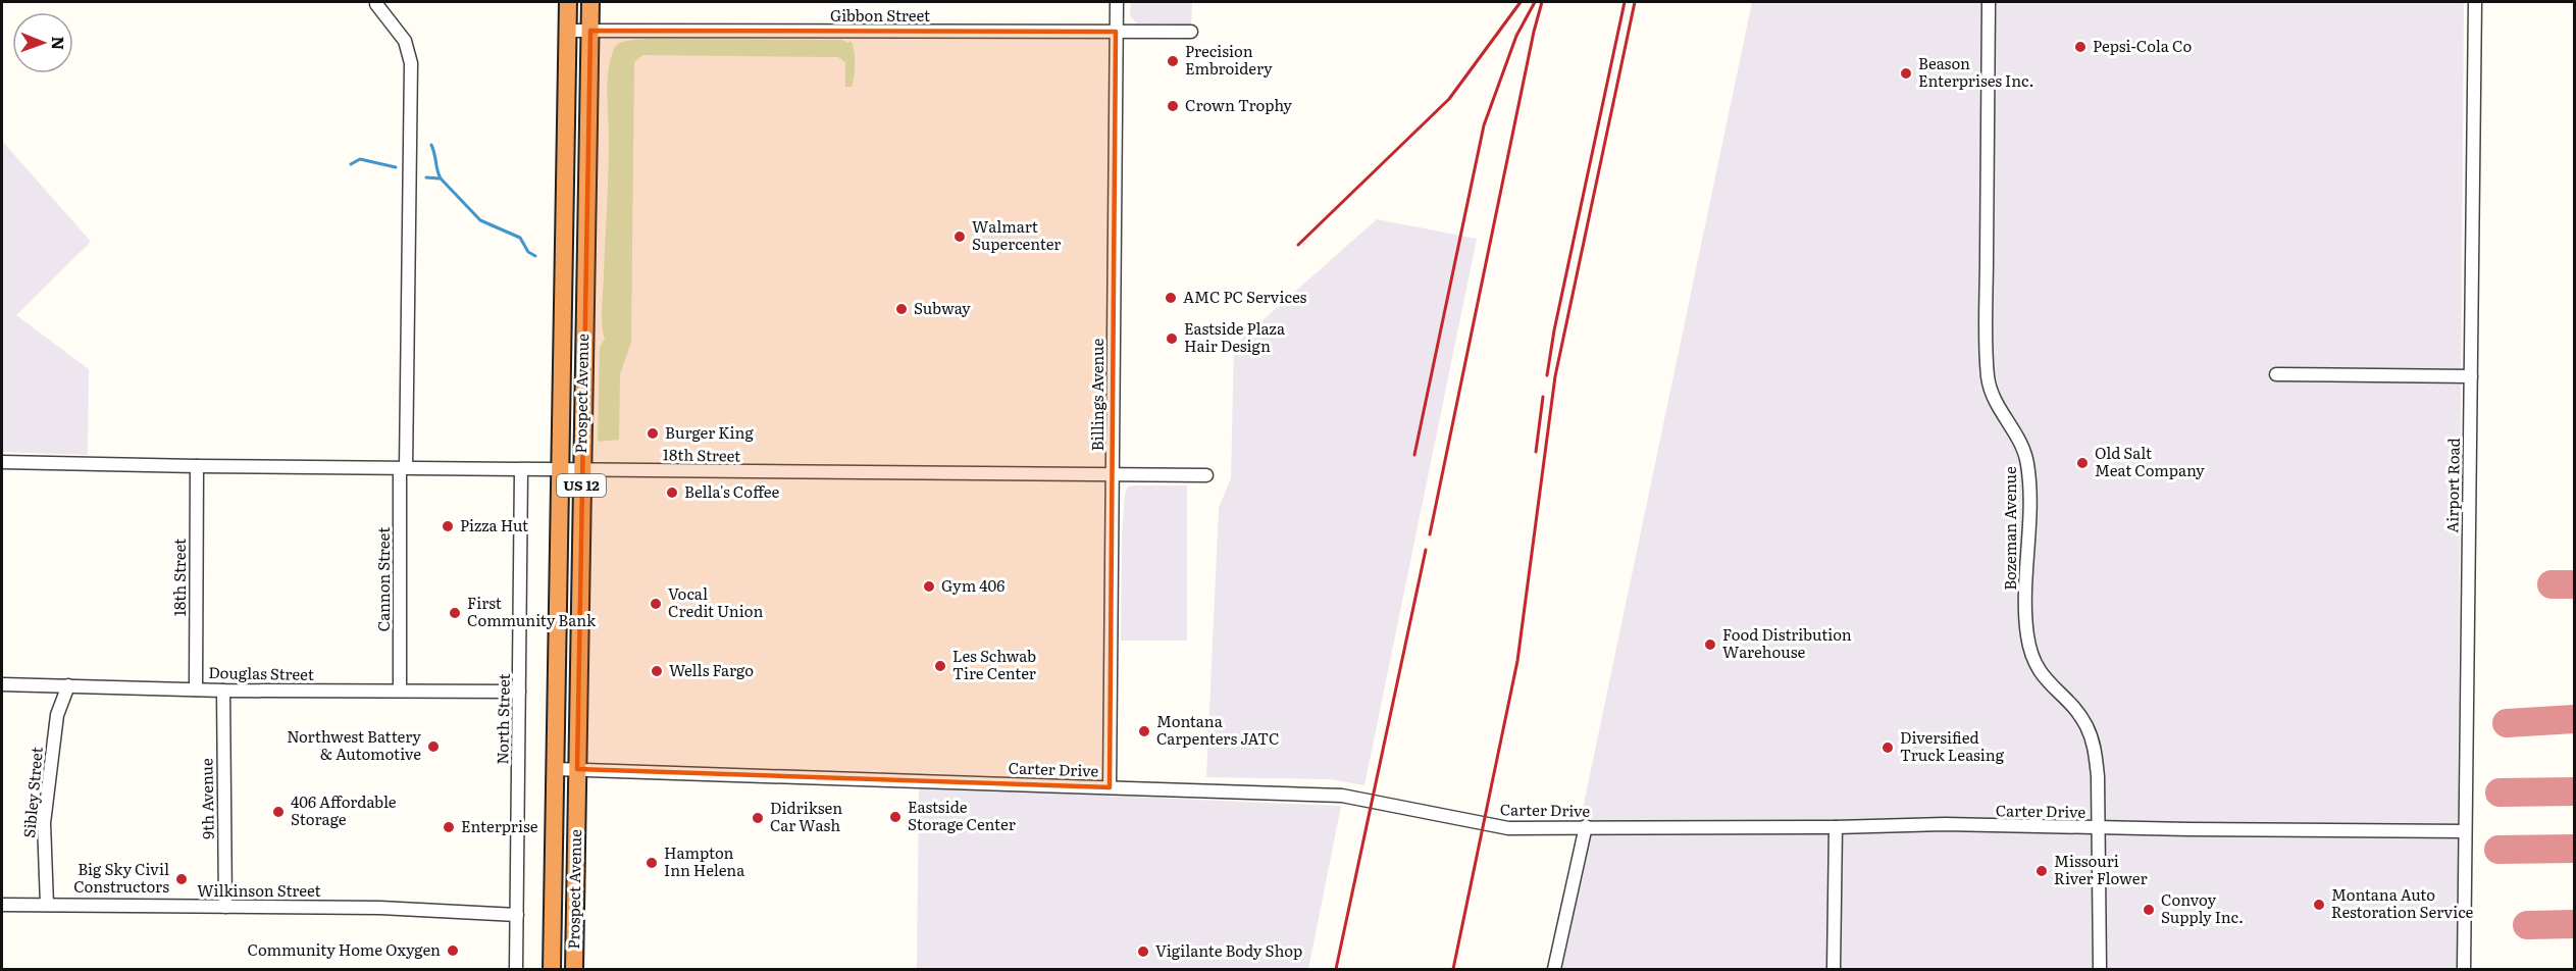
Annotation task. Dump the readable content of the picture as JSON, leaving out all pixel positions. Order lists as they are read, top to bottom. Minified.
{"streets":{"highway":["Prospect Avenue","US 12"],"street":["Gibbon Street","Billings Avenue","18th Street","Airport Road","Bozeman Avenue","Cannon Street","Douglas Street","North Street","Carter Drive","Sibley Street","9th Avenue","Wilkinson Street"]},"crossings":[["Gibbon Street","Prospect Avenue"],["Gibbon Street","Billings Avenue"],["Prospect Avenue","18th Street"],["Prospect Avenue","Carter Drive"],["Billings Avenue","18th Street"],["Billings Avenue","Carter Drive"],["18th Street","Cannon Street"],["18th Street","Douglas Street"],["18th Street","North Street"],["Airport Road","Carter Drive"],["Bozeman Avenue","Carter Drive"],["Cannon Street","Douglas Street"],["Douglas Street","North Street"],["Douglas Street","Sibley Street"],["Douglas Street","9th Avenue"],["North Street","Wilkinson Street"],["Sibley Street","Wilkinson Street"],["9th Avenue","Wilkinson Street"]],"places":["Pepsi-Cola Co","Precision Embroidery","Beason Enterprises Inc.","Crown Trophy","Walmart Supercenter","AMC PC Services","Subway","Eastside Plaza Hair Design","Burger King","Old Salt Meat Company","Bella's Coffee","Pizza Hut","Gym 406","Vocal Credit Union","First Community Bank","Food Distribution Warehouse","Les Schwab Tire Center","Wells Fargo","Montana Carpenters JATC","Northwest Battery & Automotive","Diversified Truck Leasing","406 Affordable Storage","Eastside Storage Center","Didriksen Car Wash","Enterprise","Hampton Inn Helena","Missouri River Flower","Big Sky Civil Constructors","Montana Auto Restoration Service","Convoy Supply Inc.","Community Home Oxygen","Vigilante Body Shop"],"north":"right"}
